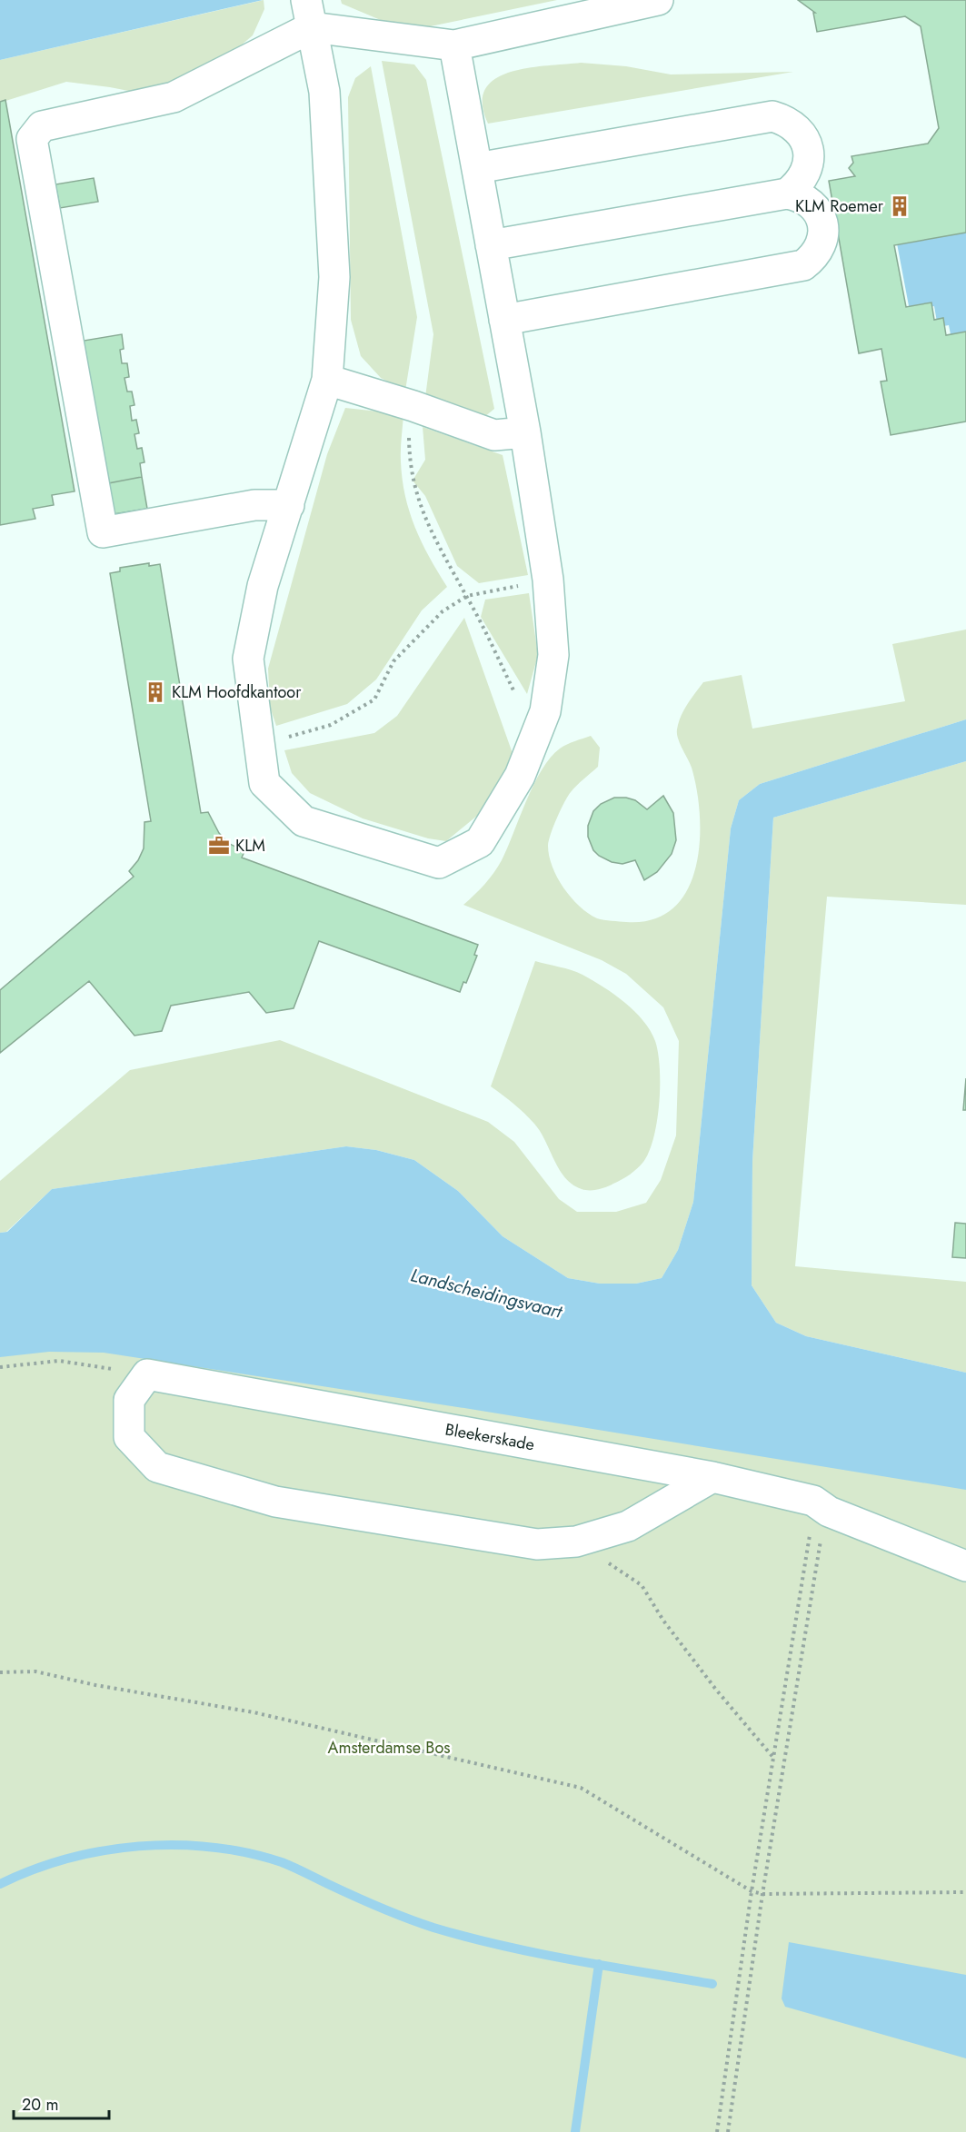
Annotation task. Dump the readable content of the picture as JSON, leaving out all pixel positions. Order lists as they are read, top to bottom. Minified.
{"streets":{"lane":["Bleekerskade"]},"water":["Landscheidingsvaart"],"parks":["Amsterdamse Bos"],"places":{"building":["KLM Roemer","KLM Hoofdkantoor"],"office":["KLM"]},"scale_bar":"20 m"}
